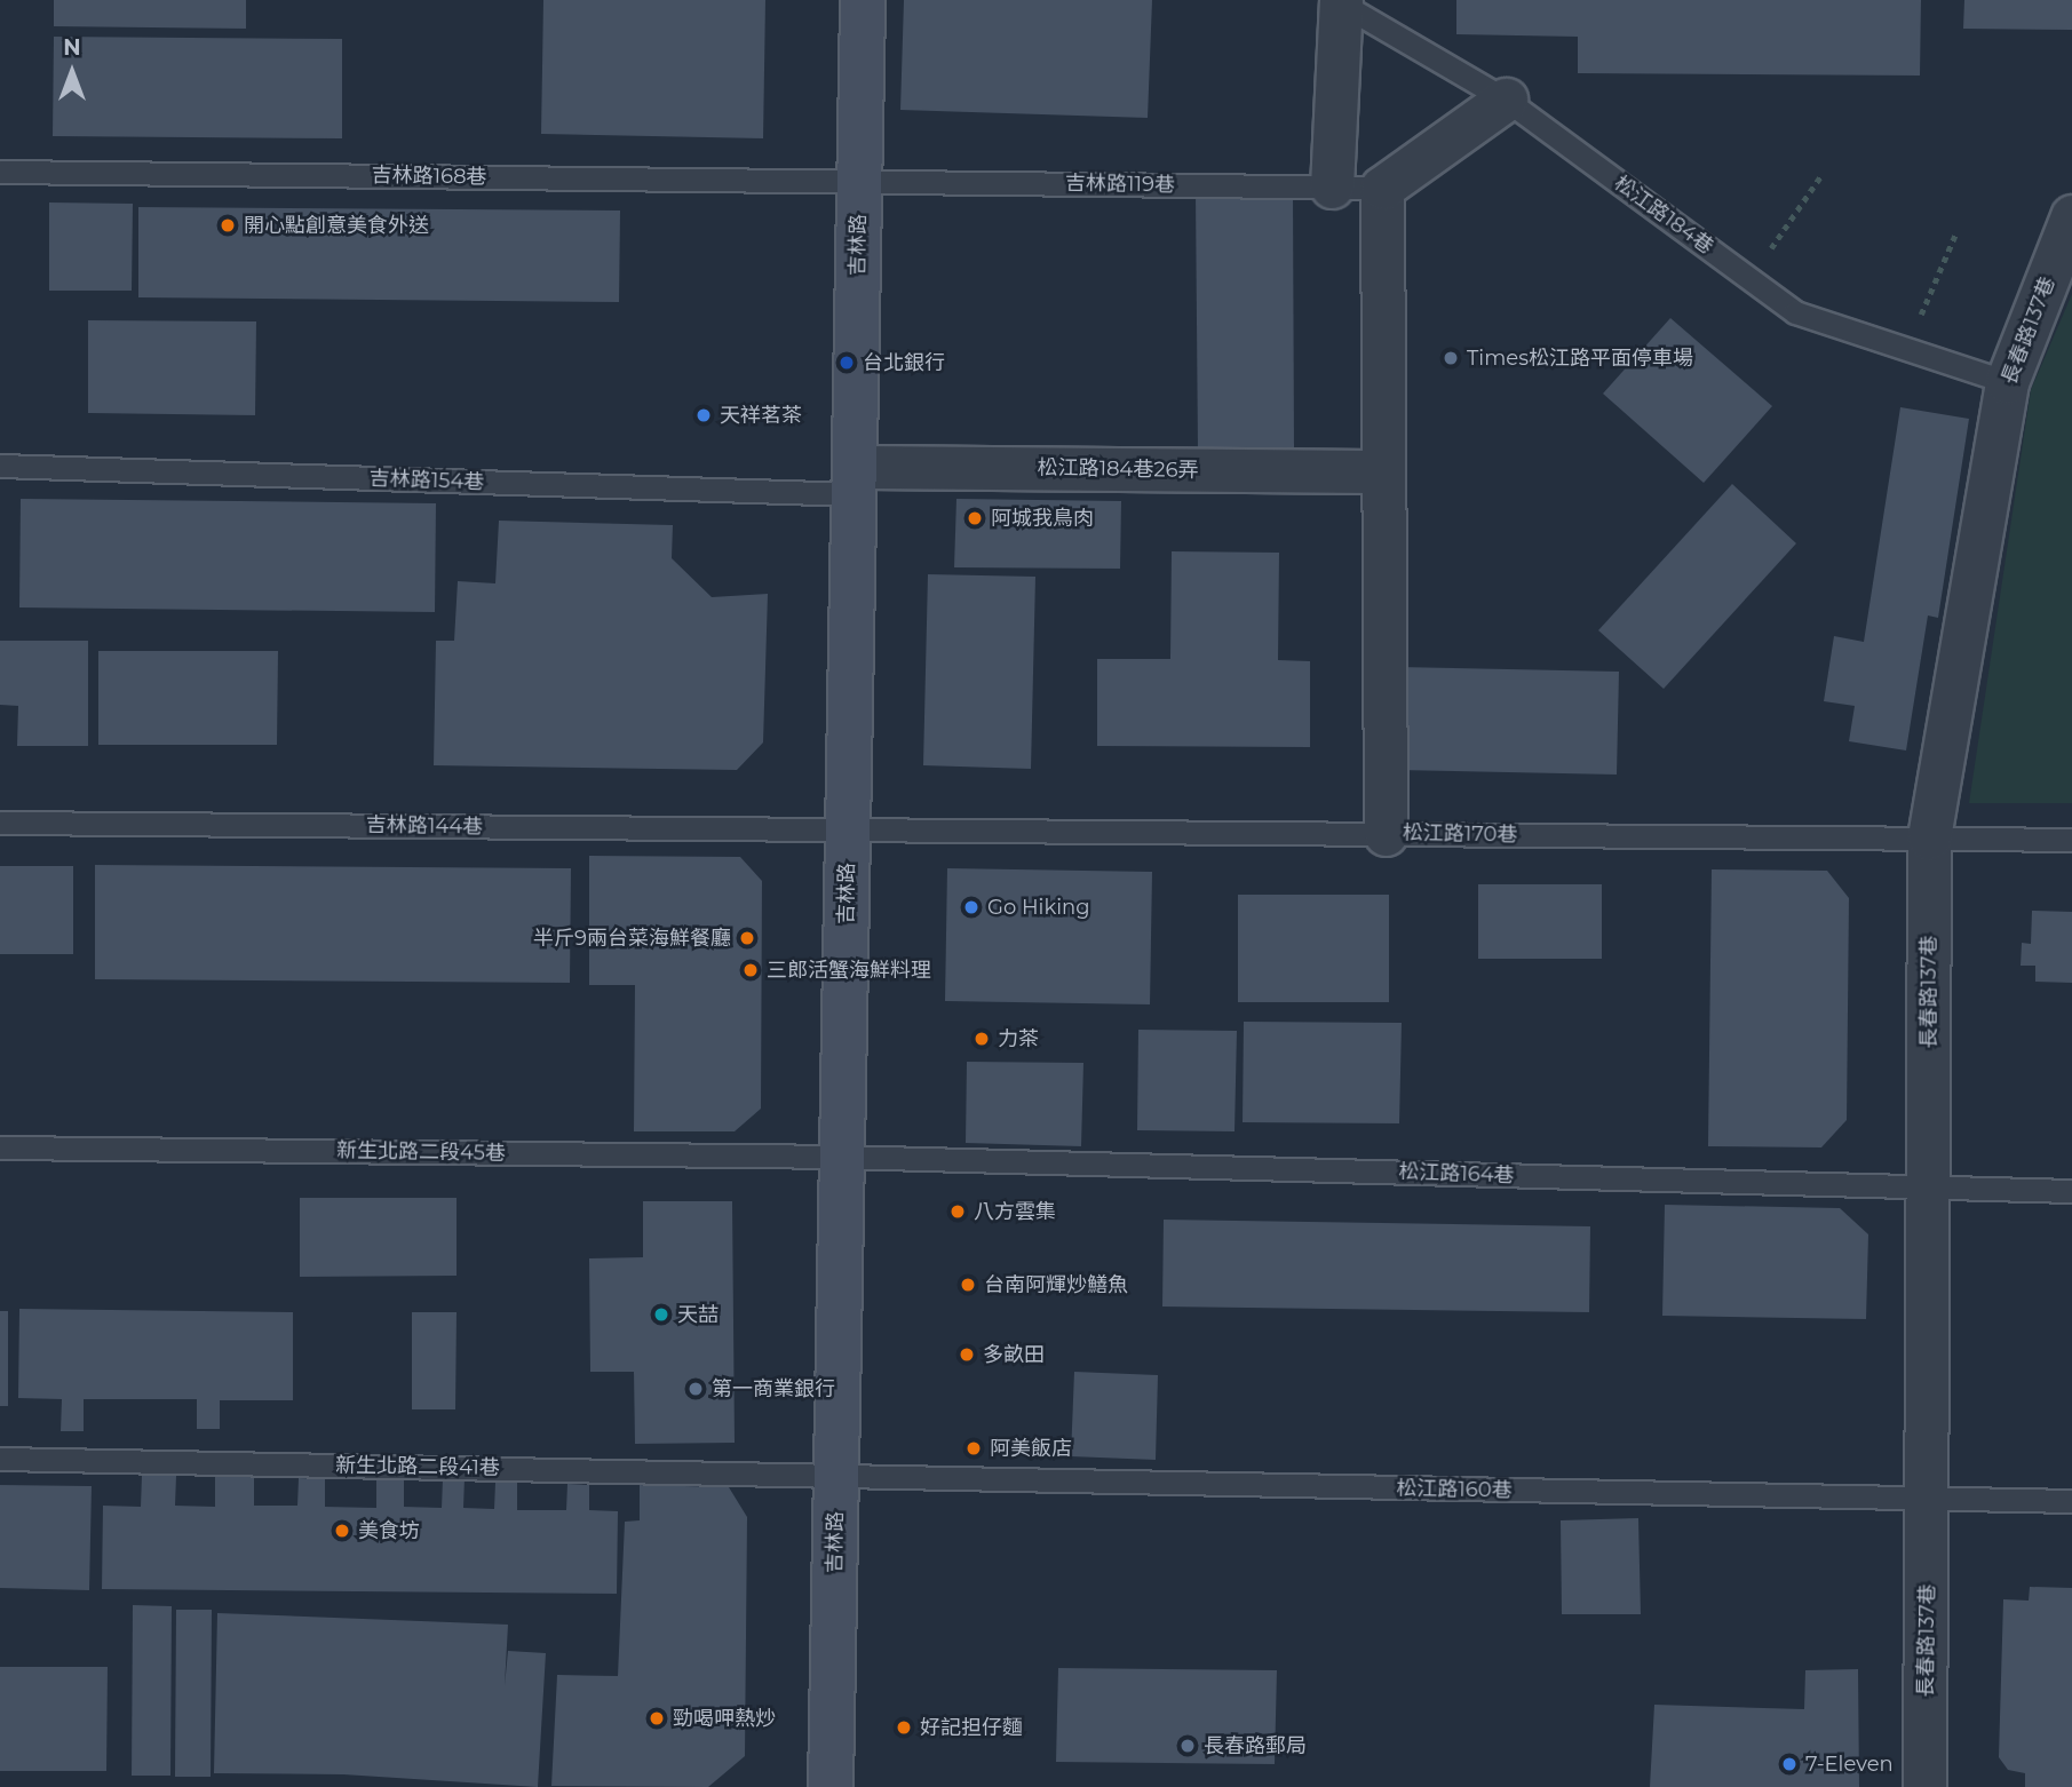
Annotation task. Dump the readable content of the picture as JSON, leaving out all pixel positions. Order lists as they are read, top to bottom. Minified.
{"streets":{"street":["吉林路","長春路137巷","松江路184巷26弄"],"lane":["吉林路168巷","吉林路119巷","松江路184巷","吉林路154巷","吉林路144巷","松江路170巷","新生北路二段45巷","松江路164巷","新生北路二段41巷","松江路160巷"]},"crossings":[["吉林路168巷","吉林路119巷"],["吉林路168巷","吉林路"],["吉林路119巷","吉林路"],["松江路184巷","長春路137巷"],["吉林路","松江路184巷26弄"],["吉林路","吉林路154巷"],["吉林路","吉林路144巷"],["吉林路","松江路170巷"],["吉林路","新生北路二段45巷"],["吉林路","松江路164巷"],["吉林路","新生北路二段41巷"],["吉林路","松江路160巷"],["長春路137巷","松江路170巷"],["長春路137巷","松江路164巷"],["長春路137巷","松江路160巷"],["松江路184巷26弄","吉林路154巷"],["吉林路144巷","松江路170巷"],["新生北路二段45巷","松江路164巷"],["新生北路二段41巷","松江路160巷"]],"places":["開心點創意美食外送","Times松江路平面停車場","台北銀行","天祥茗茶","阿城我鳥肉","Go Hiking","半斤9兩台菜海鮮餐廳","三郎活蟹海鮮料理","力茶","八方雲集","台南阿輝炒鱔魚","天喆","多畝田","第一商業銀行","阿美飯店","美食坊","勁喝呷熱炒","好記担仔麵","長春路郵局","7-Eleven"],"north":"top"}
